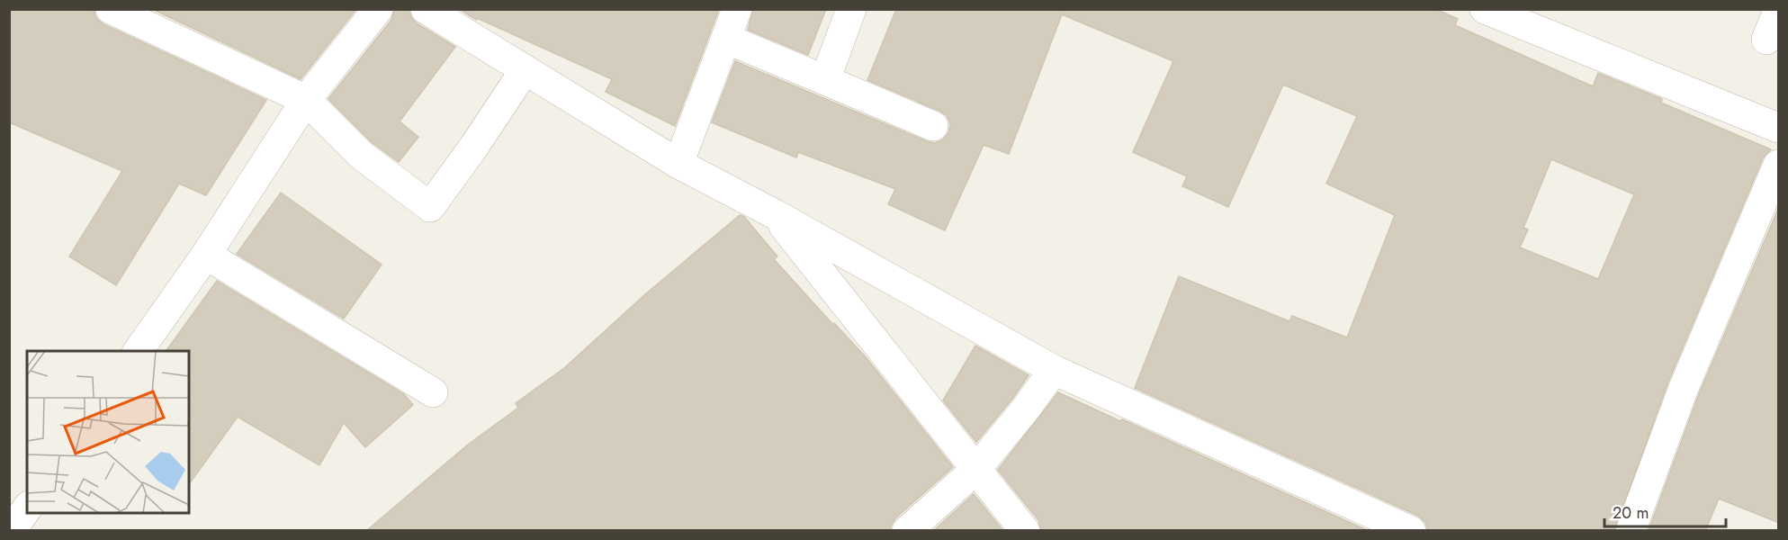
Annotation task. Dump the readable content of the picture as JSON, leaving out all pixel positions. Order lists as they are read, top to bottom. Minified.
{"scale_bar":"20 m"}
